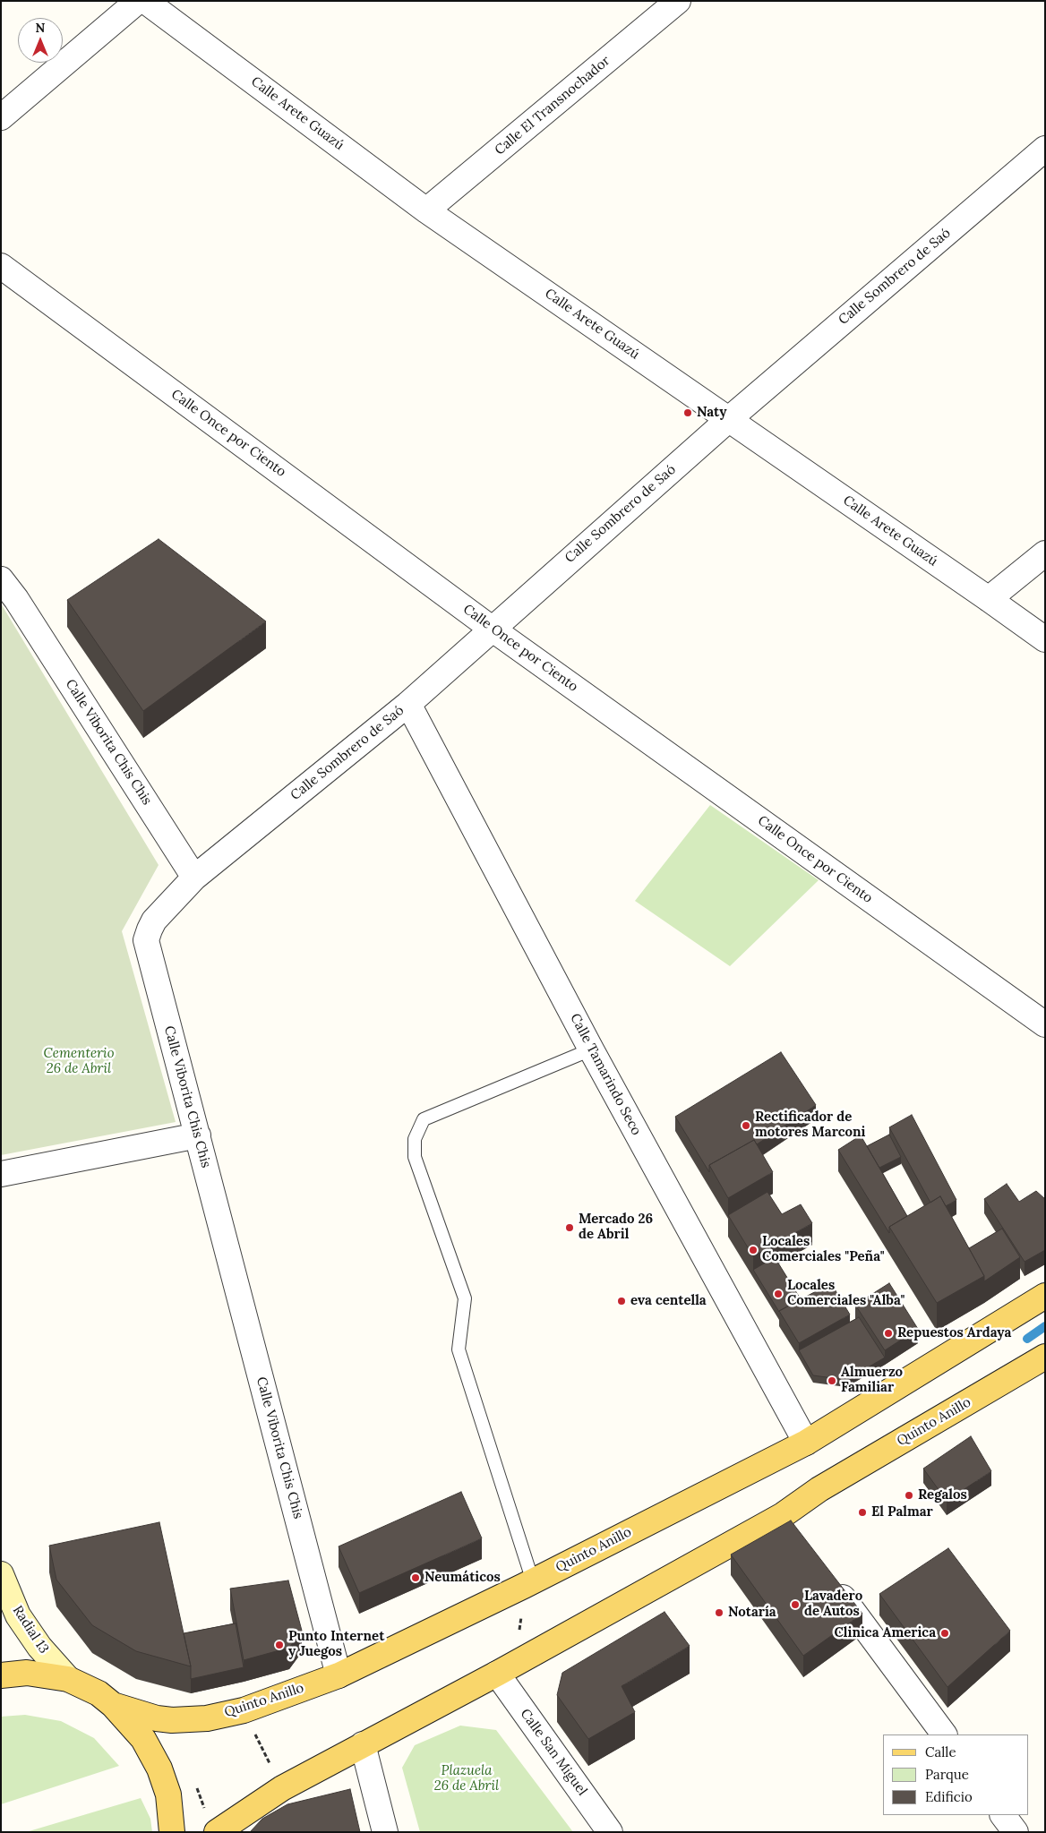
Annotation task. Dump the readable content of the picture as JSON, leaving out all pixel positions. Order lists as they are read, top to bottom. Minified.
{"streets":{"main road":["Quinto Anillo","Radial 13"],"street":["Calle El Transnochador","Calle Arete Guazú","Calle Sombrero de Saó","Calle Once por Ciento","Calle Viborita Chis Chis","Calle Tamarindo Seco","Calle San Miguel"]},"crossings":[["Calle El Transnochador","Calle Arete Guazú"],["Calle Arete Guazú","Calle Sombrero de Saó"],["Calle Sombrero de Saó","Calle Once por Ciento"],["Calle Sombrero de Saó","Calle Viborita Chis Chis"],["Calle Sombrero de Saó","Calle Tamarindo Seco"],["Calle Viborita Chis Chis","Quinto Anillo"],["Calle Tamarindo Seco","Quinto Anillo"],["Quinto Anillo","Calle San Miguel"]],"parks":["Cementerio 26 de Abril","Plazuela 26 de Abril"],"places":["Naty","Rectificador de motores Marconi","Mercado 26 de Abril","Locales Comerciales \"Peña\"","Locales Comerciales \"Alba\"","eva centella","Repuestos Ardaya","Almuerzo Familiar","Regalos","El Palmar","Neumáticos","Lavadero de Autos","Notaría","Clinica America","Punto Internet y Juegos"],"legend":["Calle","Parque","Edificio"],"north":"top"}
